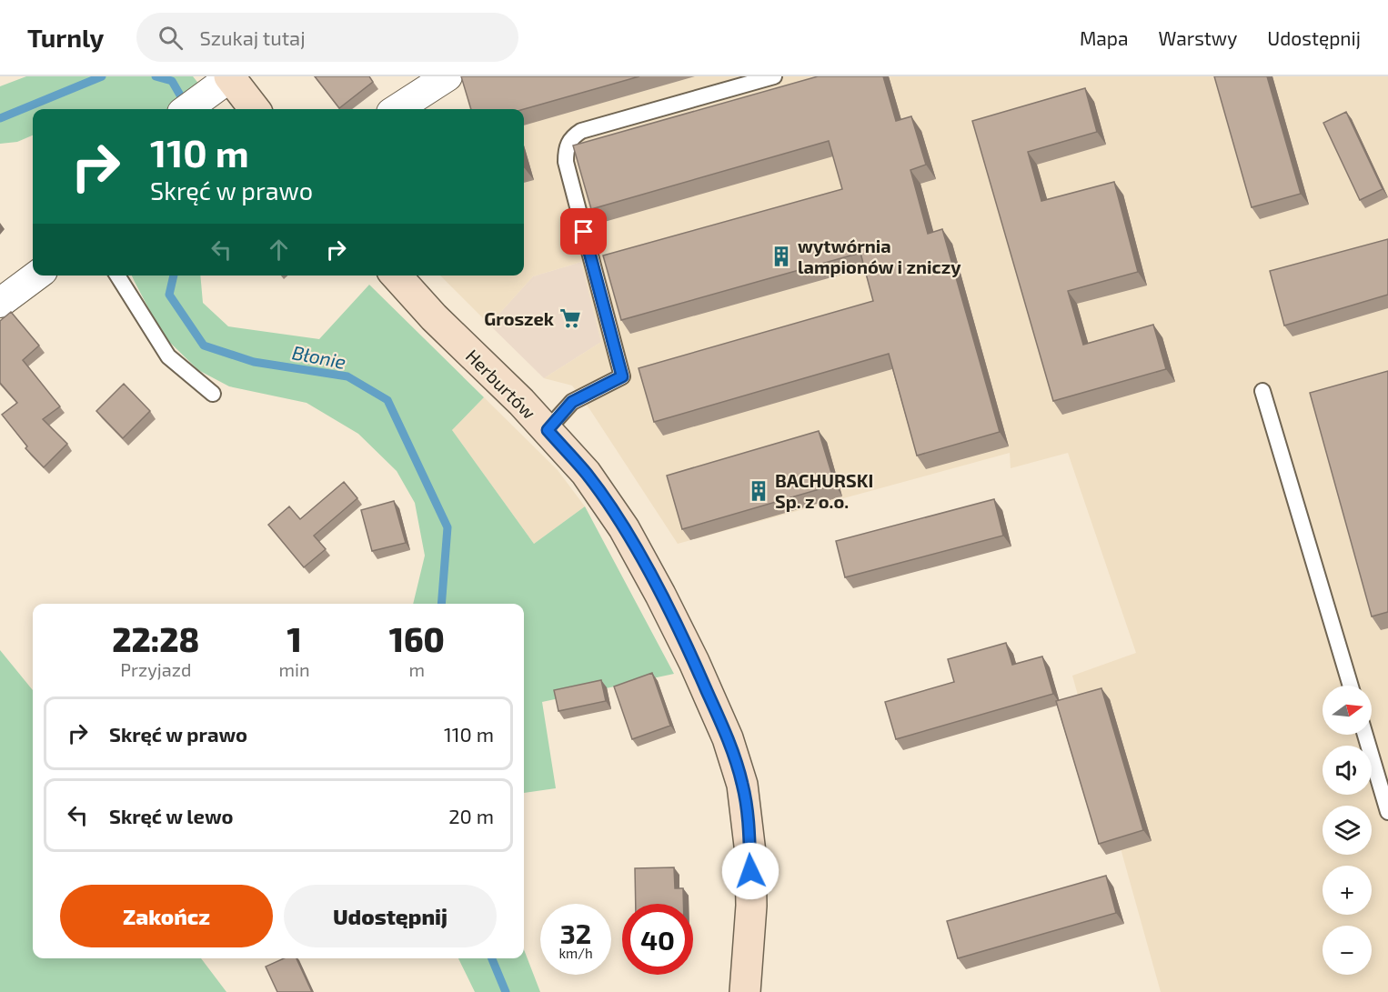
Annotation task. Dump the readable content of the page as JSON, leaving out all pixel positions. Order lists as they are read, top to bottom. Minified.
{"streets":{"street":["Herburtów"]},"water":["Błonie"],"places":{"building":["wytwórnia lampionów i zniczy","BACHURSKI Sp. z o.o."],"supermarket":["Groszek"]},"north":"right","page":{"header":"Turnly","search":"Szukaj tutaj","nav":["Mapa","Warstwy","Udostępnij"],"turn":["110 m","Skręć w prawo"],"eta":["22:28","Przyjazd","1","min","160","m"],"map_buttons":["+","−"],"list":[{"name":"Skręć w prawo","value":"110 m"},{"name":"Skręć w lewo","value":"20 m"}],"buttons":["Zakończ","Udostępnij"],"speed":"32 km/h","limit":"40"}}
